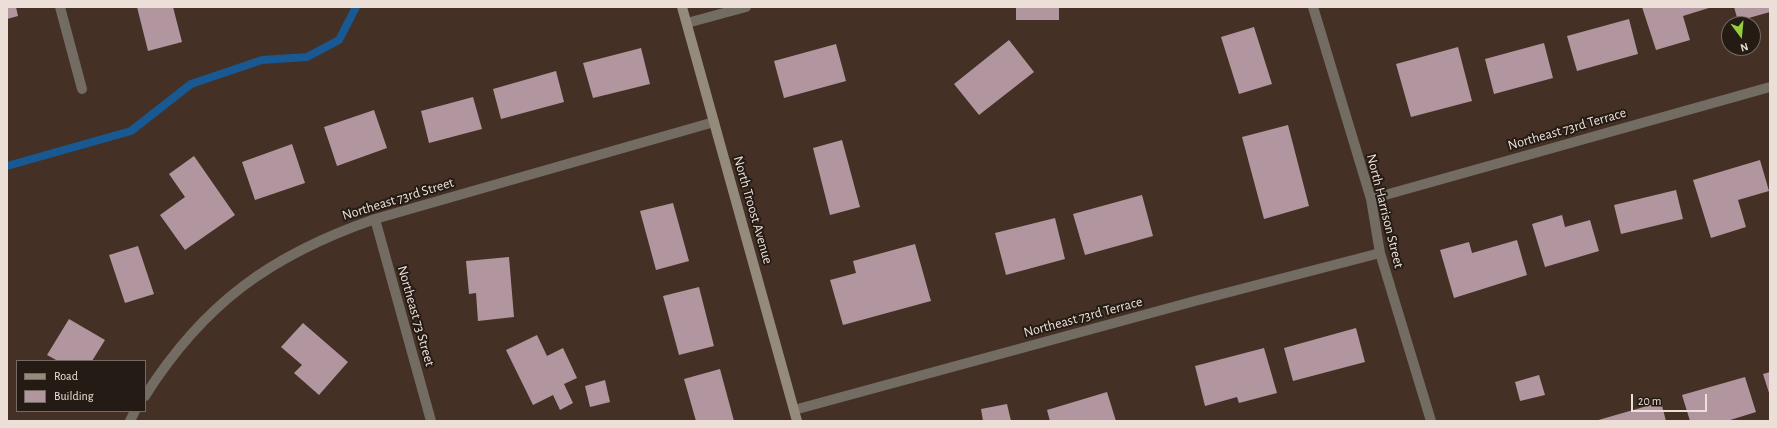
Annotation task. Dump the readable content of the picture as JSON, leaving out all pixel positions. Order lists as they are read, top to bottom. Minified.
{"streets":{"street":["Northeast 73rd Terrace","Northeast 73rd Street","North Troost Avenue","North Harrison Street","Northeast 73 Street"]},"crossings":[["Northeast 73rd Terrace","North Troost Avenue"],["Northeast 73rd Terrace","North Harrison Street"],["Northeast 73rd Street","North Troost Avenue"],["Northeast 73rd Street","Northeast 73 Street"]],"legend":["Road","Building"],"scale_bar":"20 m","north":"bottom"}
